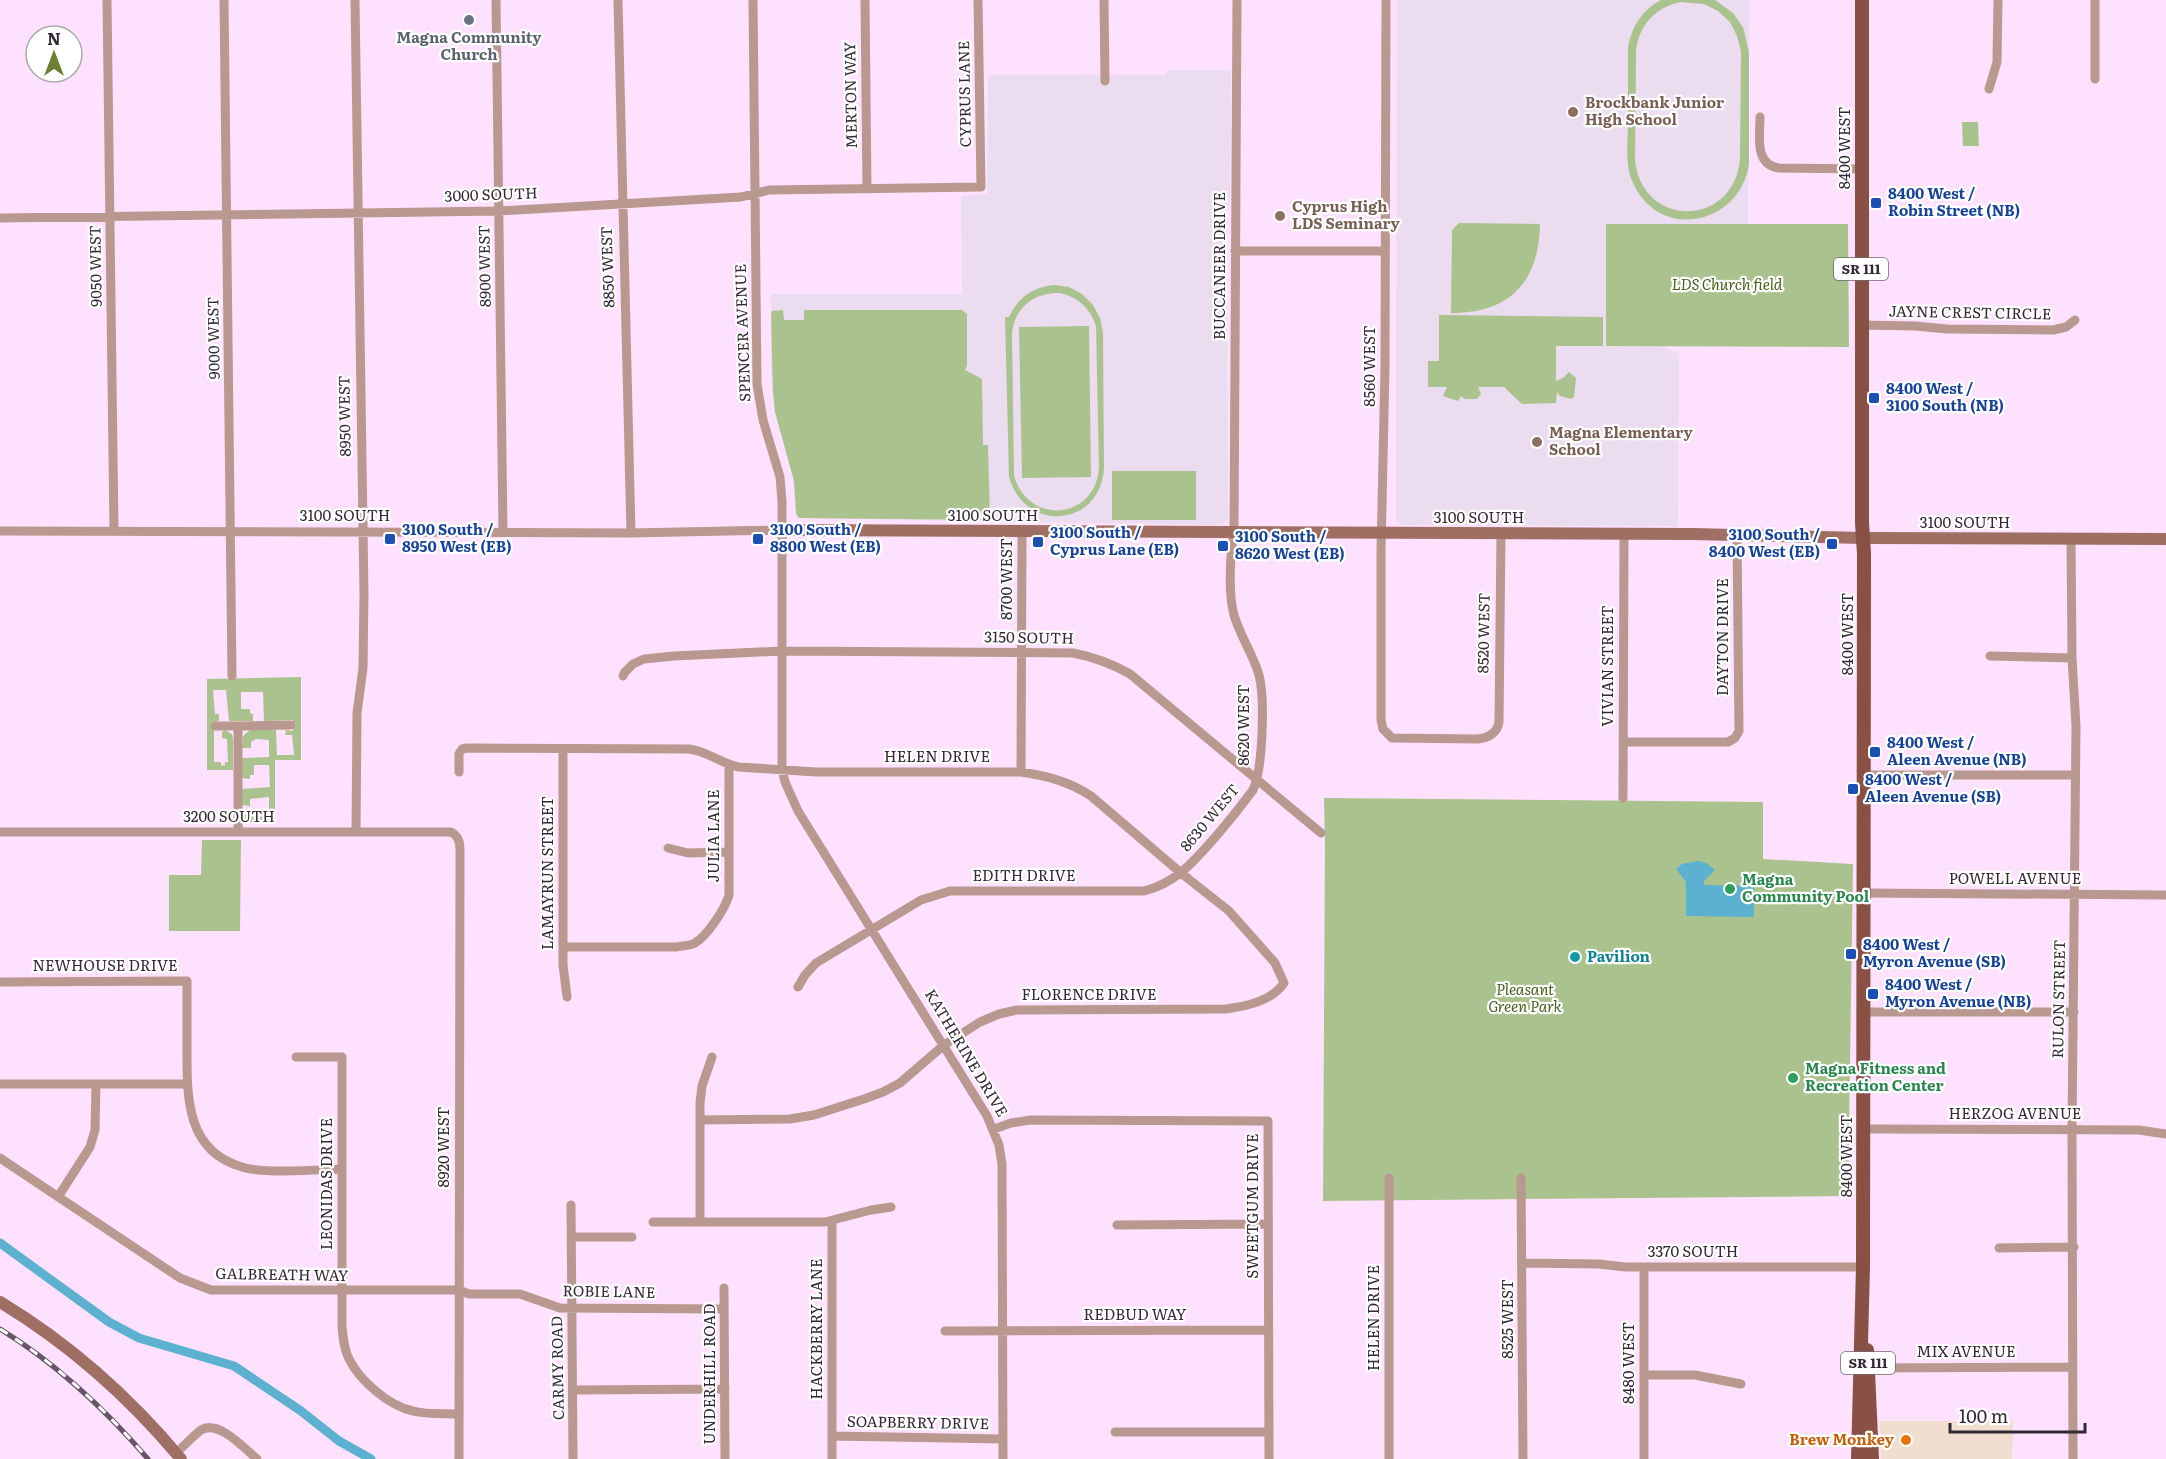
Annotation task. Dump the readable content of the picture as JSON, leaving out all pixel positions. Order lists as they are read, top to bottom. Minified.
{"streets":{"main road":["8400 WEST","SR 111"],"street":["CYPRUS LANE","MERTON WAY","3000 SOUTH","9050 WEST","8900 WEST","BUCCANEER DRIVE","8850 WEST","JAYNE CREST CIRCLE","SPENCER AVENUE","9000 WEST","8560 WEST","8950 WEST","3100 SOUTH","8700 WEST","8520 WEST","DAYTON DRIVE","3150 SOUTH","VIVIAN STREET","8620 WEST","HELEN DRIVE","3200 SOUTH","8630 WEST","JULIA LANE","LAMAYRUN STREET","EDITH DRIVE","POWELL AVENUE","NEWHOUSE DRIVE","FLORENCE DRIVE","RULON STREET","KATHERINE DRIVE","HERZOG AVENUE","8920 WEST","LEONIDAS DRIVE","SWEETGUM DRIVE","3370 SOUTH","GALBREATH WAY","ROBIE LANE","REDBUD WAY","8525 WEST","HACKBERRY LANE","MIX AVENUE","8480 WEST","CARMY ROAD","UNDERHILL ROAD","SOAPBERRY DRIVE"]},"crossings":[["CYPRUS LANE","3000 SOUTH"],["MERTON WAY","3000 SOUTH"],["8400 WEST","JAYNE CREST CIRCLE"],["8400 WEST","3100 SOUTH"],["8400 WEST","POWELL AVENUE"],["8400 WEST","HERZOG AVENUE"],["8400 WEST","3370 SOUTH"],["8400 WEST","MIX AVENUE"],["3000 SOUTH","9050 WEST"],["3000 SOUTH","8900 WEST"],["3000 SOUTH","8850 WEST"],["3000 SOUTH","SPENCER AVENUE"],["3000 SOUTH","9000 WEST"],["3000 SOUTH","8950 WEST"],["9050 WEST","3100 SOUTH"],["8900 WEST","3100 SOUTH"],["BUCCANEER DRIVE","3100 SOUTH"],["BUCCANEER DRIVE","8620 WEST"],["8850 WEST","3100 SOUTH"],["SPENCER AVENUE","3100 SOUTH"],["SPENCER AVENUE","3150 SOUTH"],["SPENCER AVENUE","HELEN DRIVE"],["SPENCER AVENUE","KATHERINE DRIVE"],["9000 WEST","3100 SOUTH"],["8560 WEST","3100 SOUTH"],["8560 WEST","8520 WEST"],["8950 WEST","3100 SOUTH"],["8950 WEST","3200 SOUTH"],["3100 SOUTH","8700 WEST"],["3100 SOUTH","8520 WEST"],["3100 SOUTH","DAYTON DRIVE"],["3100 SOUTH","VIVIAN STREET"],["3100 SOUTH","8620 WEST"],["3100 SOUTH","RULON STREET"],["8700 WEST","3150 SOUTH"],["8700 WEST","HELEN DRIVE"],["DAYTON DRIVE","VIVIAN STREET"],["3150 SOUTH","8620 WEST"],["3150 SOUTH","8630 WEST"],["8620 WEST","8630 WEST"],["HELEN DRIVE","8630 WEST"],["HELEN DRIVE","JULIA LANE"],["HELEN DRIVE","LAMAYRUN STREET"],["HELEN DRIVE","EDITH DRIVE"],["HELEN DRIVE","FLORENCE DRIVE"],["HELEN DRIVE","KATHERINE DRIVE"],["3200 SOUTH","8920 WEST"],["8630 WEST","EDITH DRIVE"],["JULIA LANE","LAMAYRUN STREET"],["EDITH DRIVE","KATHERINE DRIVE"],["POWELL AVENUE","RULON STREET"],["NEWHOUSE DRIVE","LEONIDAS DRIVE"],["FLORENCE DRIVE","KATHERINE DRIVE"],["RULON STREET","HERZOG AVENUE"],["RULON STREET","MIX AVENUE"],["KATHERINE DRIVE","SWEETGUM DRIVE"],["KATHERINE DRIVE","REDBUD WAY"],["KATHERINE DRIVE","SOAPBERRY DRIVE"],["8920 WEST","LEONIDAS DRIVE"],["8920 WEST","GALBREATH WAY"],["8920 WEST","ROBIE LANE"],["LEONIDAS DRIVE","GALBREATH WAY"],["SWEETGUM DRIVE","REDBUD WAY"],["3370 SOUTH","8525 WEST"],["3370 SOUTH","8480 WEST"],["GALBREATH WAY","ROBIE LANE"],["ROBIE LANE","CARMY ROAD"],["ROBIE LANE","UNDERHILL ROAD"],["HACKBERRY LANE","SOAPBERRY DRIVE"]],"parks":["LDS Church field","Pleasant Green Park"],"places":{"other":["Magna Community Church","Brockbank Junior High School","Cyprus High LDS Seminary","Magna Elementary School","Magna Community Pool","Pavilion","Magna Fitness and Recreation Center","Brew Monkey"],"transit":["8400 West / Robin Street (NB)","8400 West / 3100 South (NB)","3100 South / 8950 West (EB)","3100 South / 8800 West (EB)","3100 South / Cyprus Lane (EB)","3100 South / 8400 West (EB)","3100 South / 8620 West (EB)","8400 West / Aleen Avenue (NB)","8400 West / Aleen Avenue (SB)","8400 West / Myron Avenue (SB)","8400 West / Myron Avenue (NB)"]},"scale_bar":"100 m","north":"top"}
